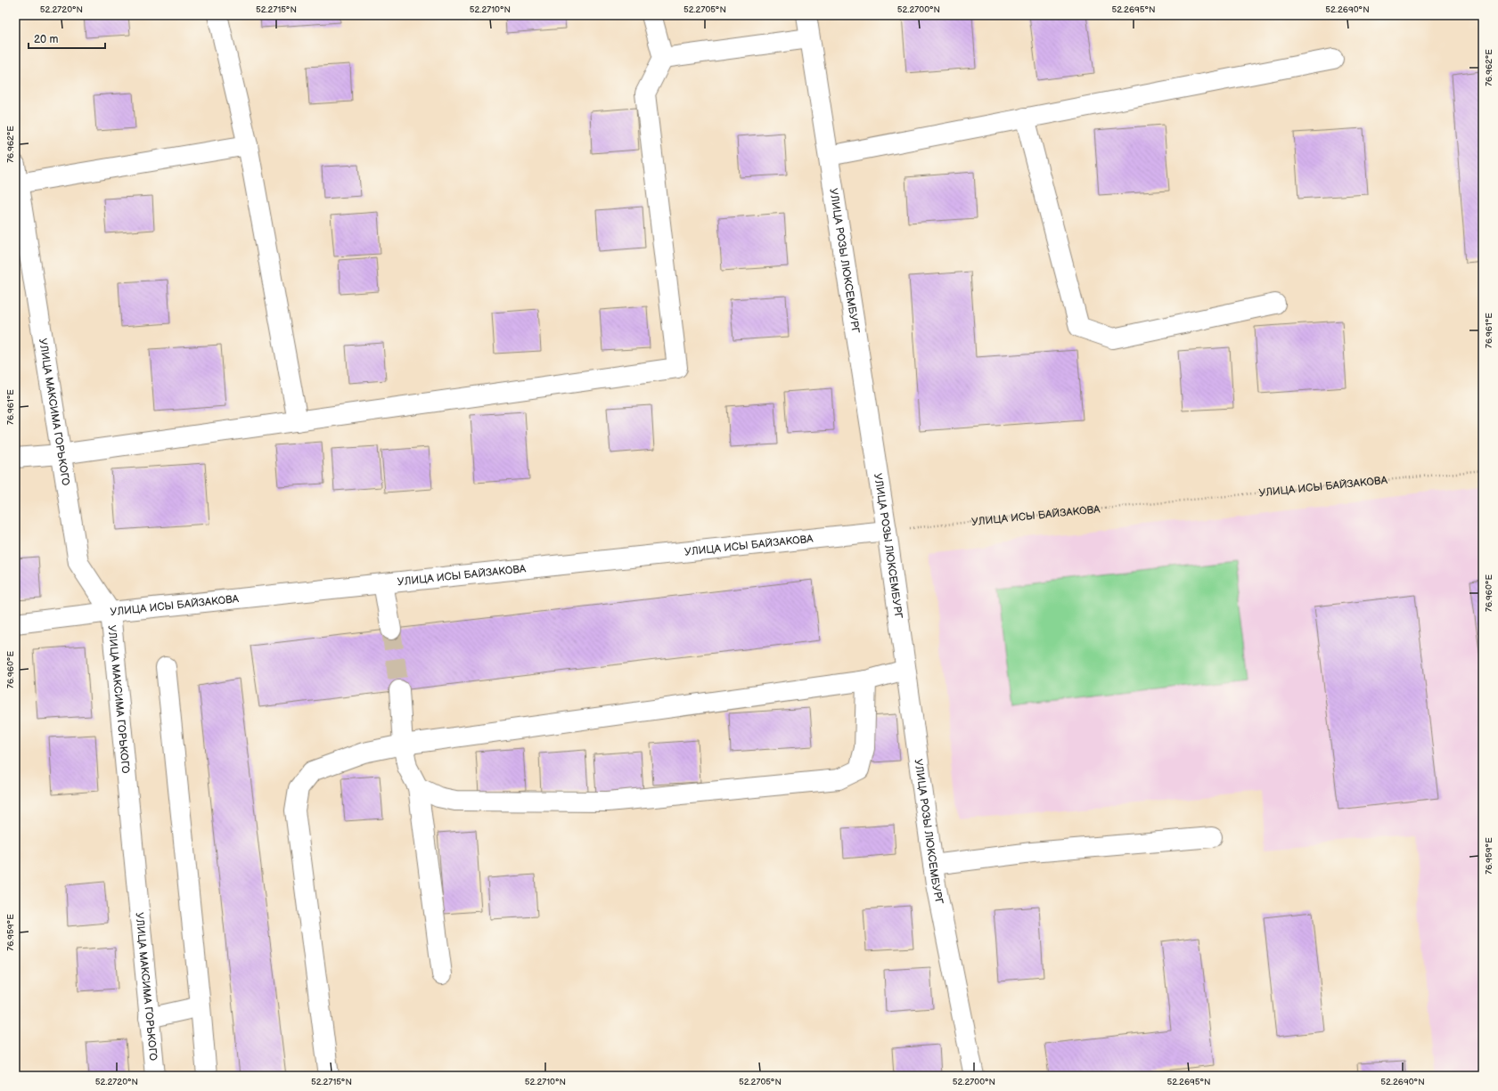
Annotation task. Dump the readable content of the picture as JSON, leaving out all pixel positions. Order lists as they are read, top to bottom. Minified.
{"streets":{"street":["УЛИЦА РОЗЫ ЛЮКСЕМБУРГ","УЛИЦА МАКСИМА ГОРЬКОГО","УЛИЦА ИСЫ БАЙЗАКОВА"]},"crossings":[["УЛИЦА РОЗЫ ЛЮКСЕМБУРГ","УЛИЦА ИСЫ БАЙЗАКОВА"],["УЛИЦА МАКСИМА ГОРЬКОГО","УЛИЦА ИСЫ БАЙЗАКОВА"]],"scale_bar":"20 m","coordinates":["52.2720°N","52.2715°N","52.2710°N","52.2705°N","52.2700°N","52.2695°N","52.2690°N","76.962°E","76.961°E","76.960°E","76.959°E"]}
